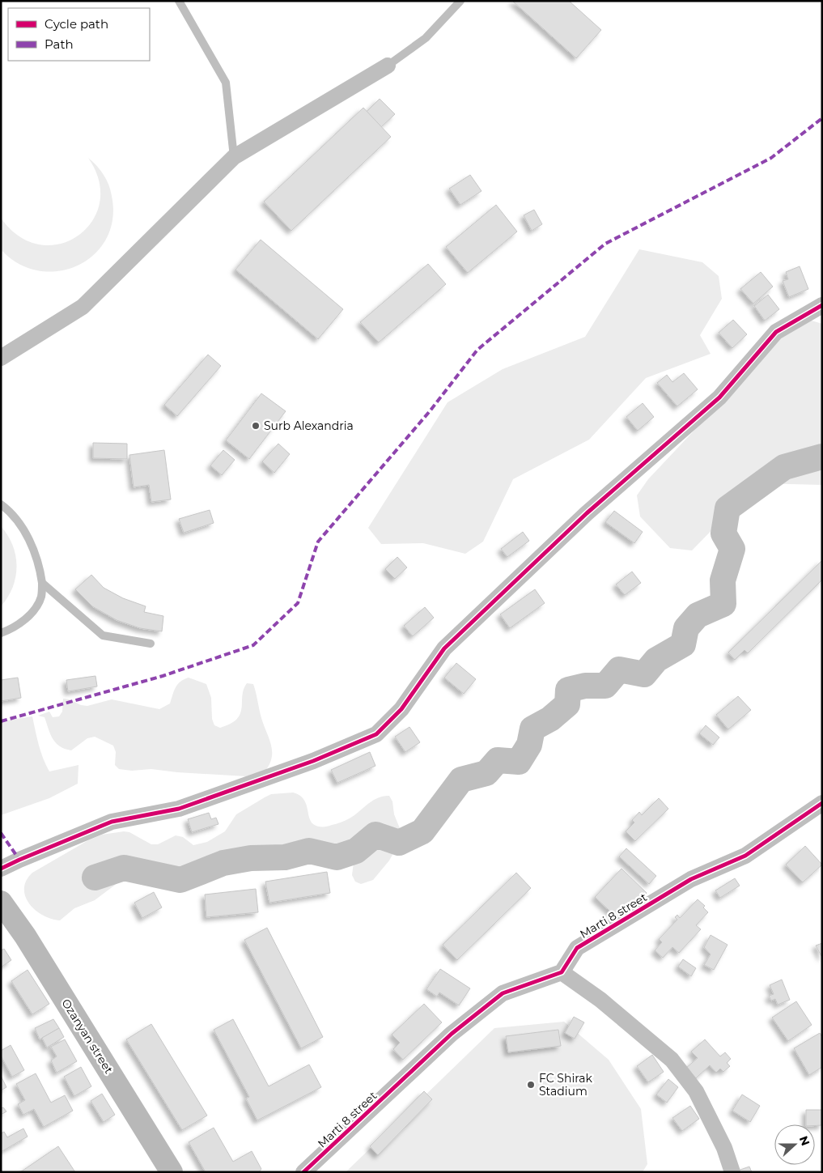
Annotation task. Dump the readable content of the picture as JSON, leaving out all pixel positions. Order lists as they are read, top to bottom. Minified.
{"streets":{"main road":["Ozanyan street"],"street":["Marti 8 street"]},"places":["Surb Alexandria","FC Shirak Stadium"],"legend":["Cycle path","Path"],"north":"right"}
